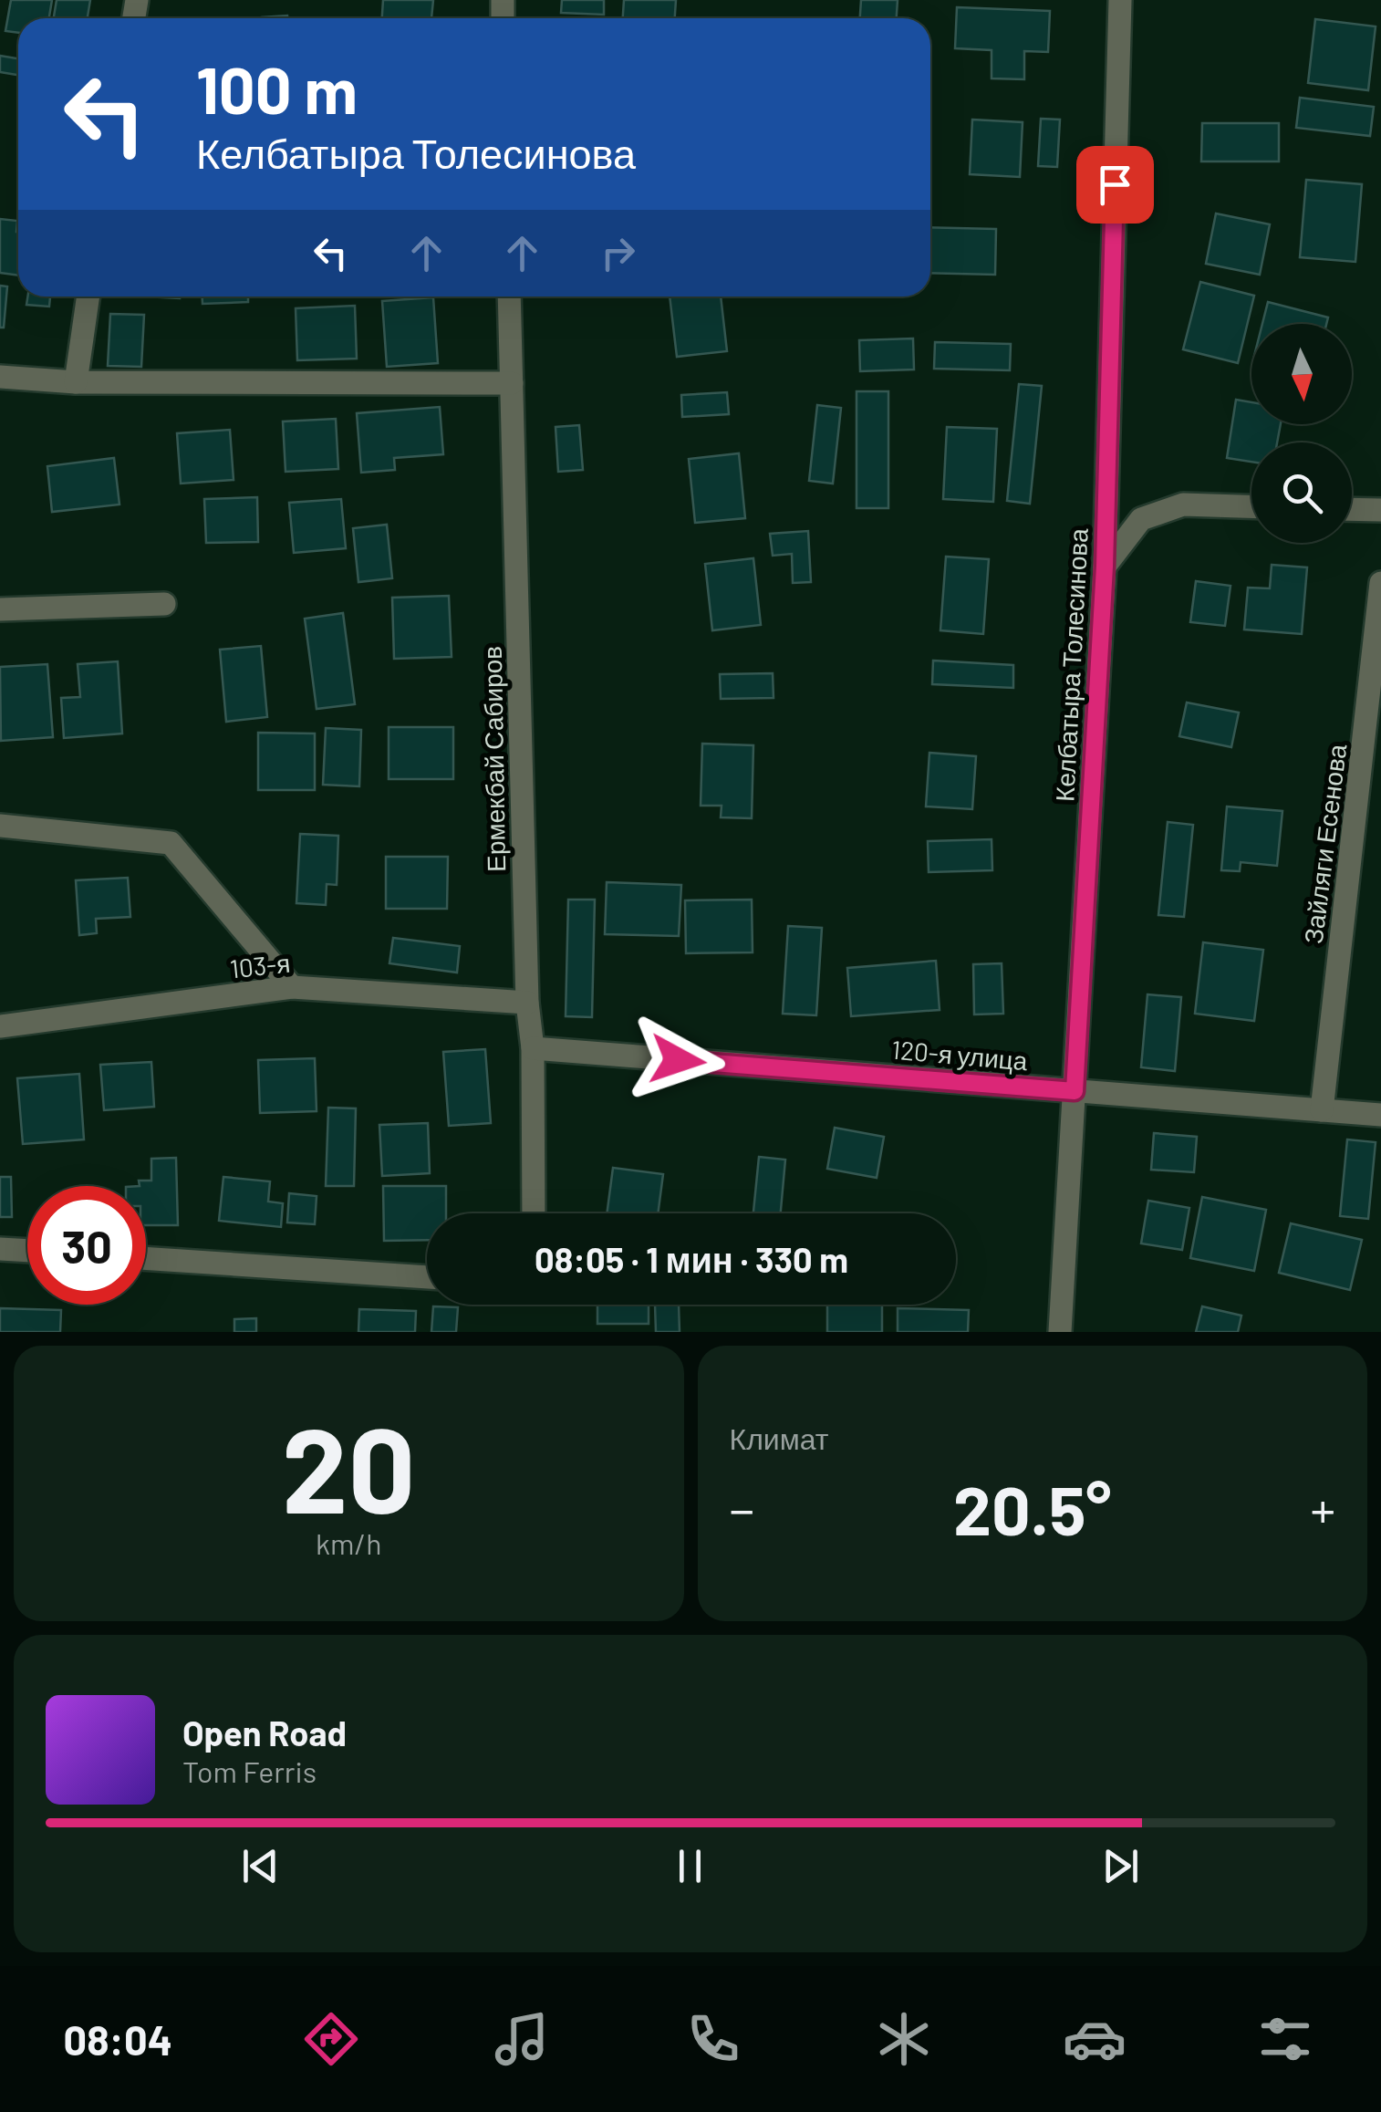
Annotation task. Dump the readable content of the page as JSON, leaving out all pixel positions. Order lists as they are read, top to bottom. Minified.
{"streets":{"street":["Келбатыра Толесинова","Ермекбай Сабиров","Зайляги Есенова","103-я","120-я улица"]},"crossings":[["Келбатыра Толесинова","120-я улица"],["Ермекбай Сабиров","103-я"],["Ермекбай Сабиров","120-я улица"],["Зайляги Есенова","120-я улица"]],"north":"bottom","page":{"turn":["100 m","Келбатыра Толесинова"],"limit":"30","trip":"08:05 · 1 мин · 330 m","tile":[["20","km/h"],"Климат"],"heat":["−","20.5°","+"],"song":["Open Road","Tom Ferris"],"tabs":"08:04"}}
